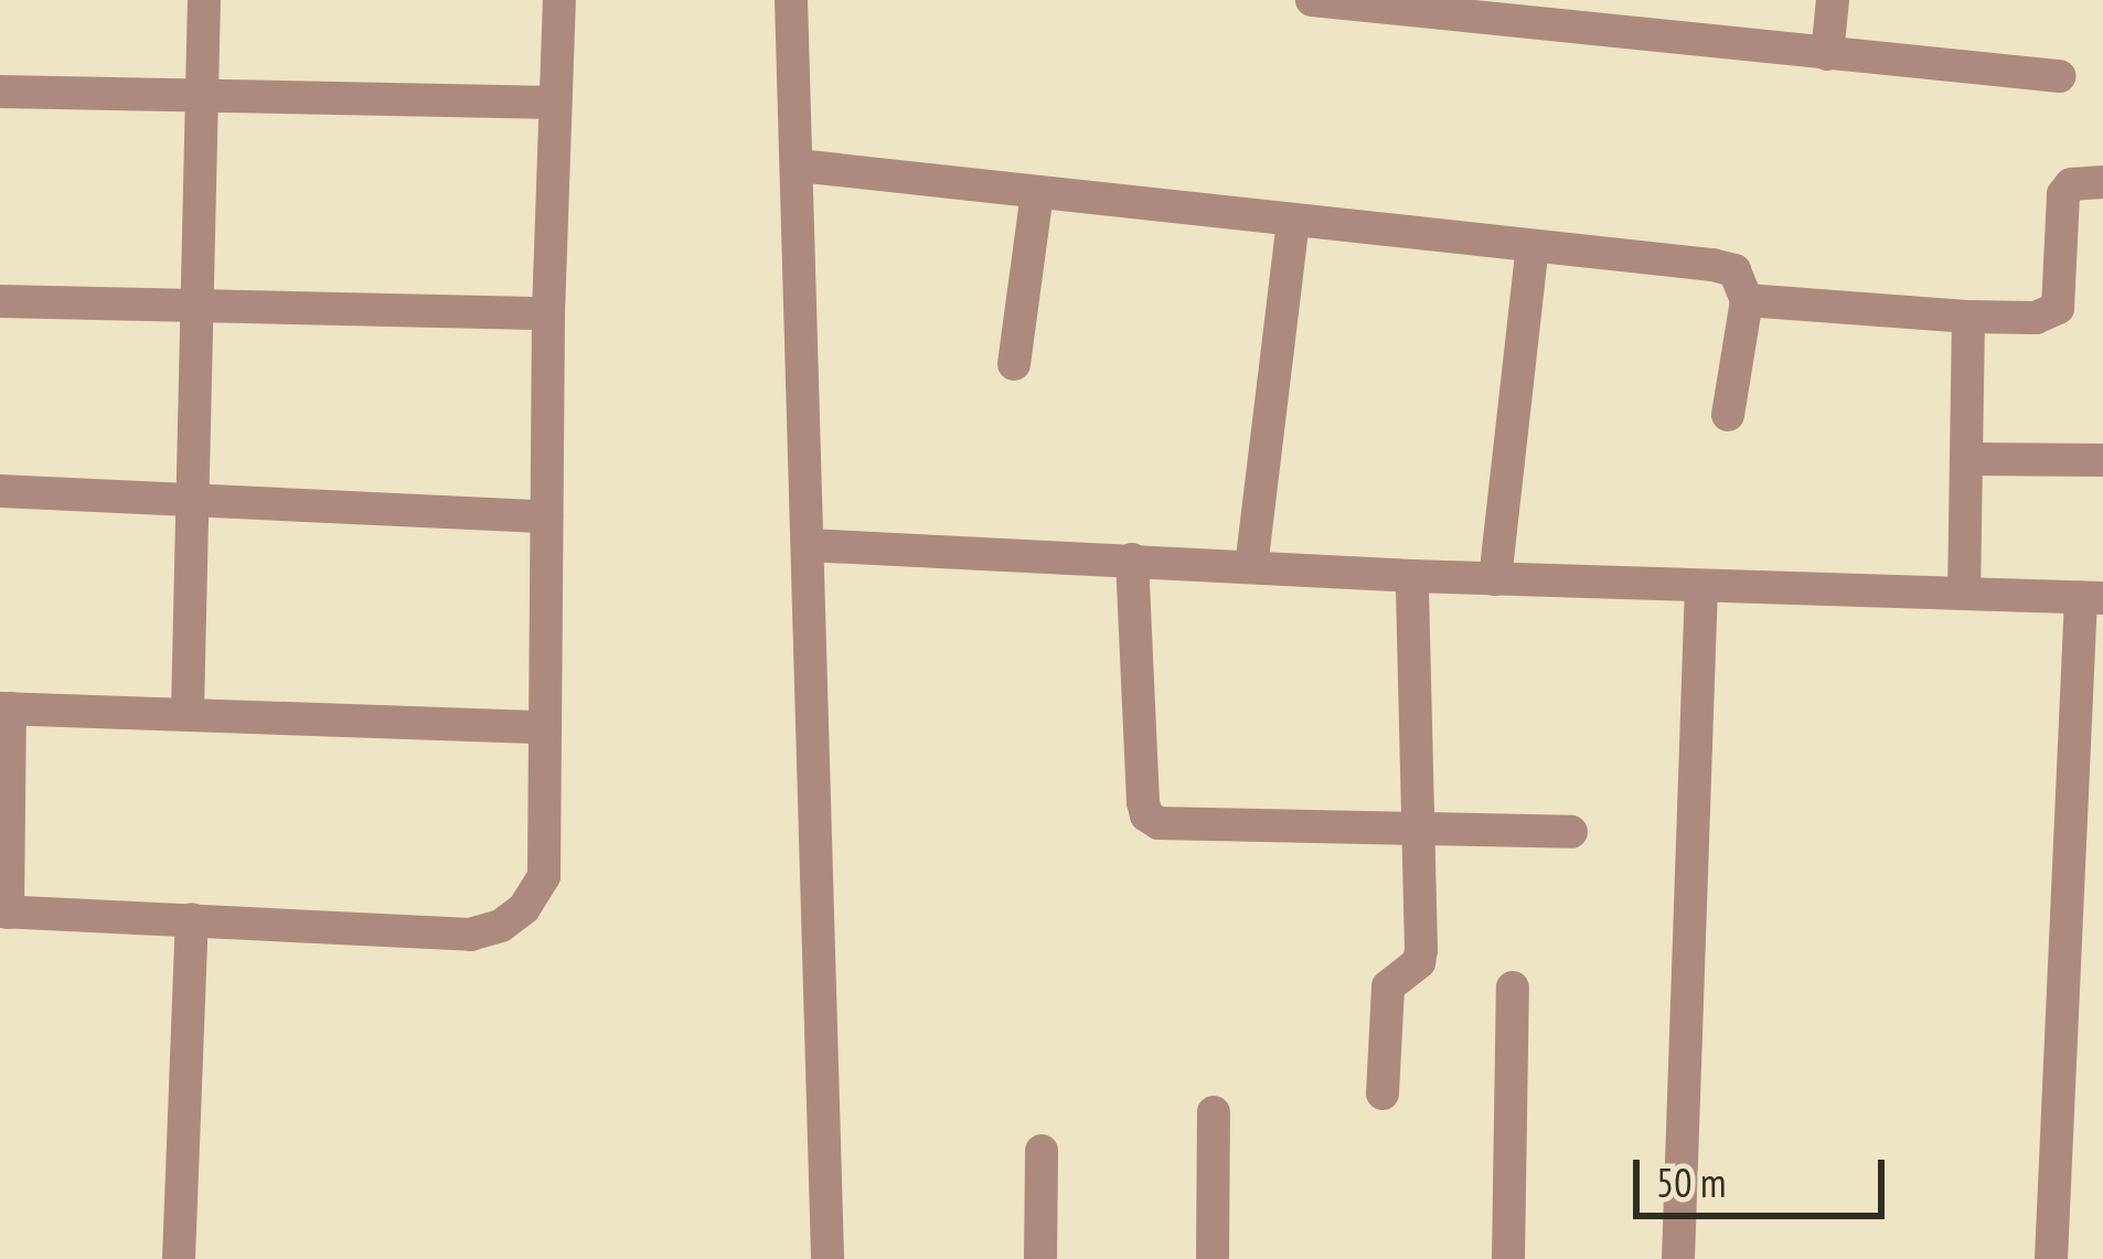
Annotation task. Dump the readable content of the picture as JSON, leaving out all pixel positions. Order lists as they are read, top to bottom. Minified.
{"scale_bar":"50 m"}
